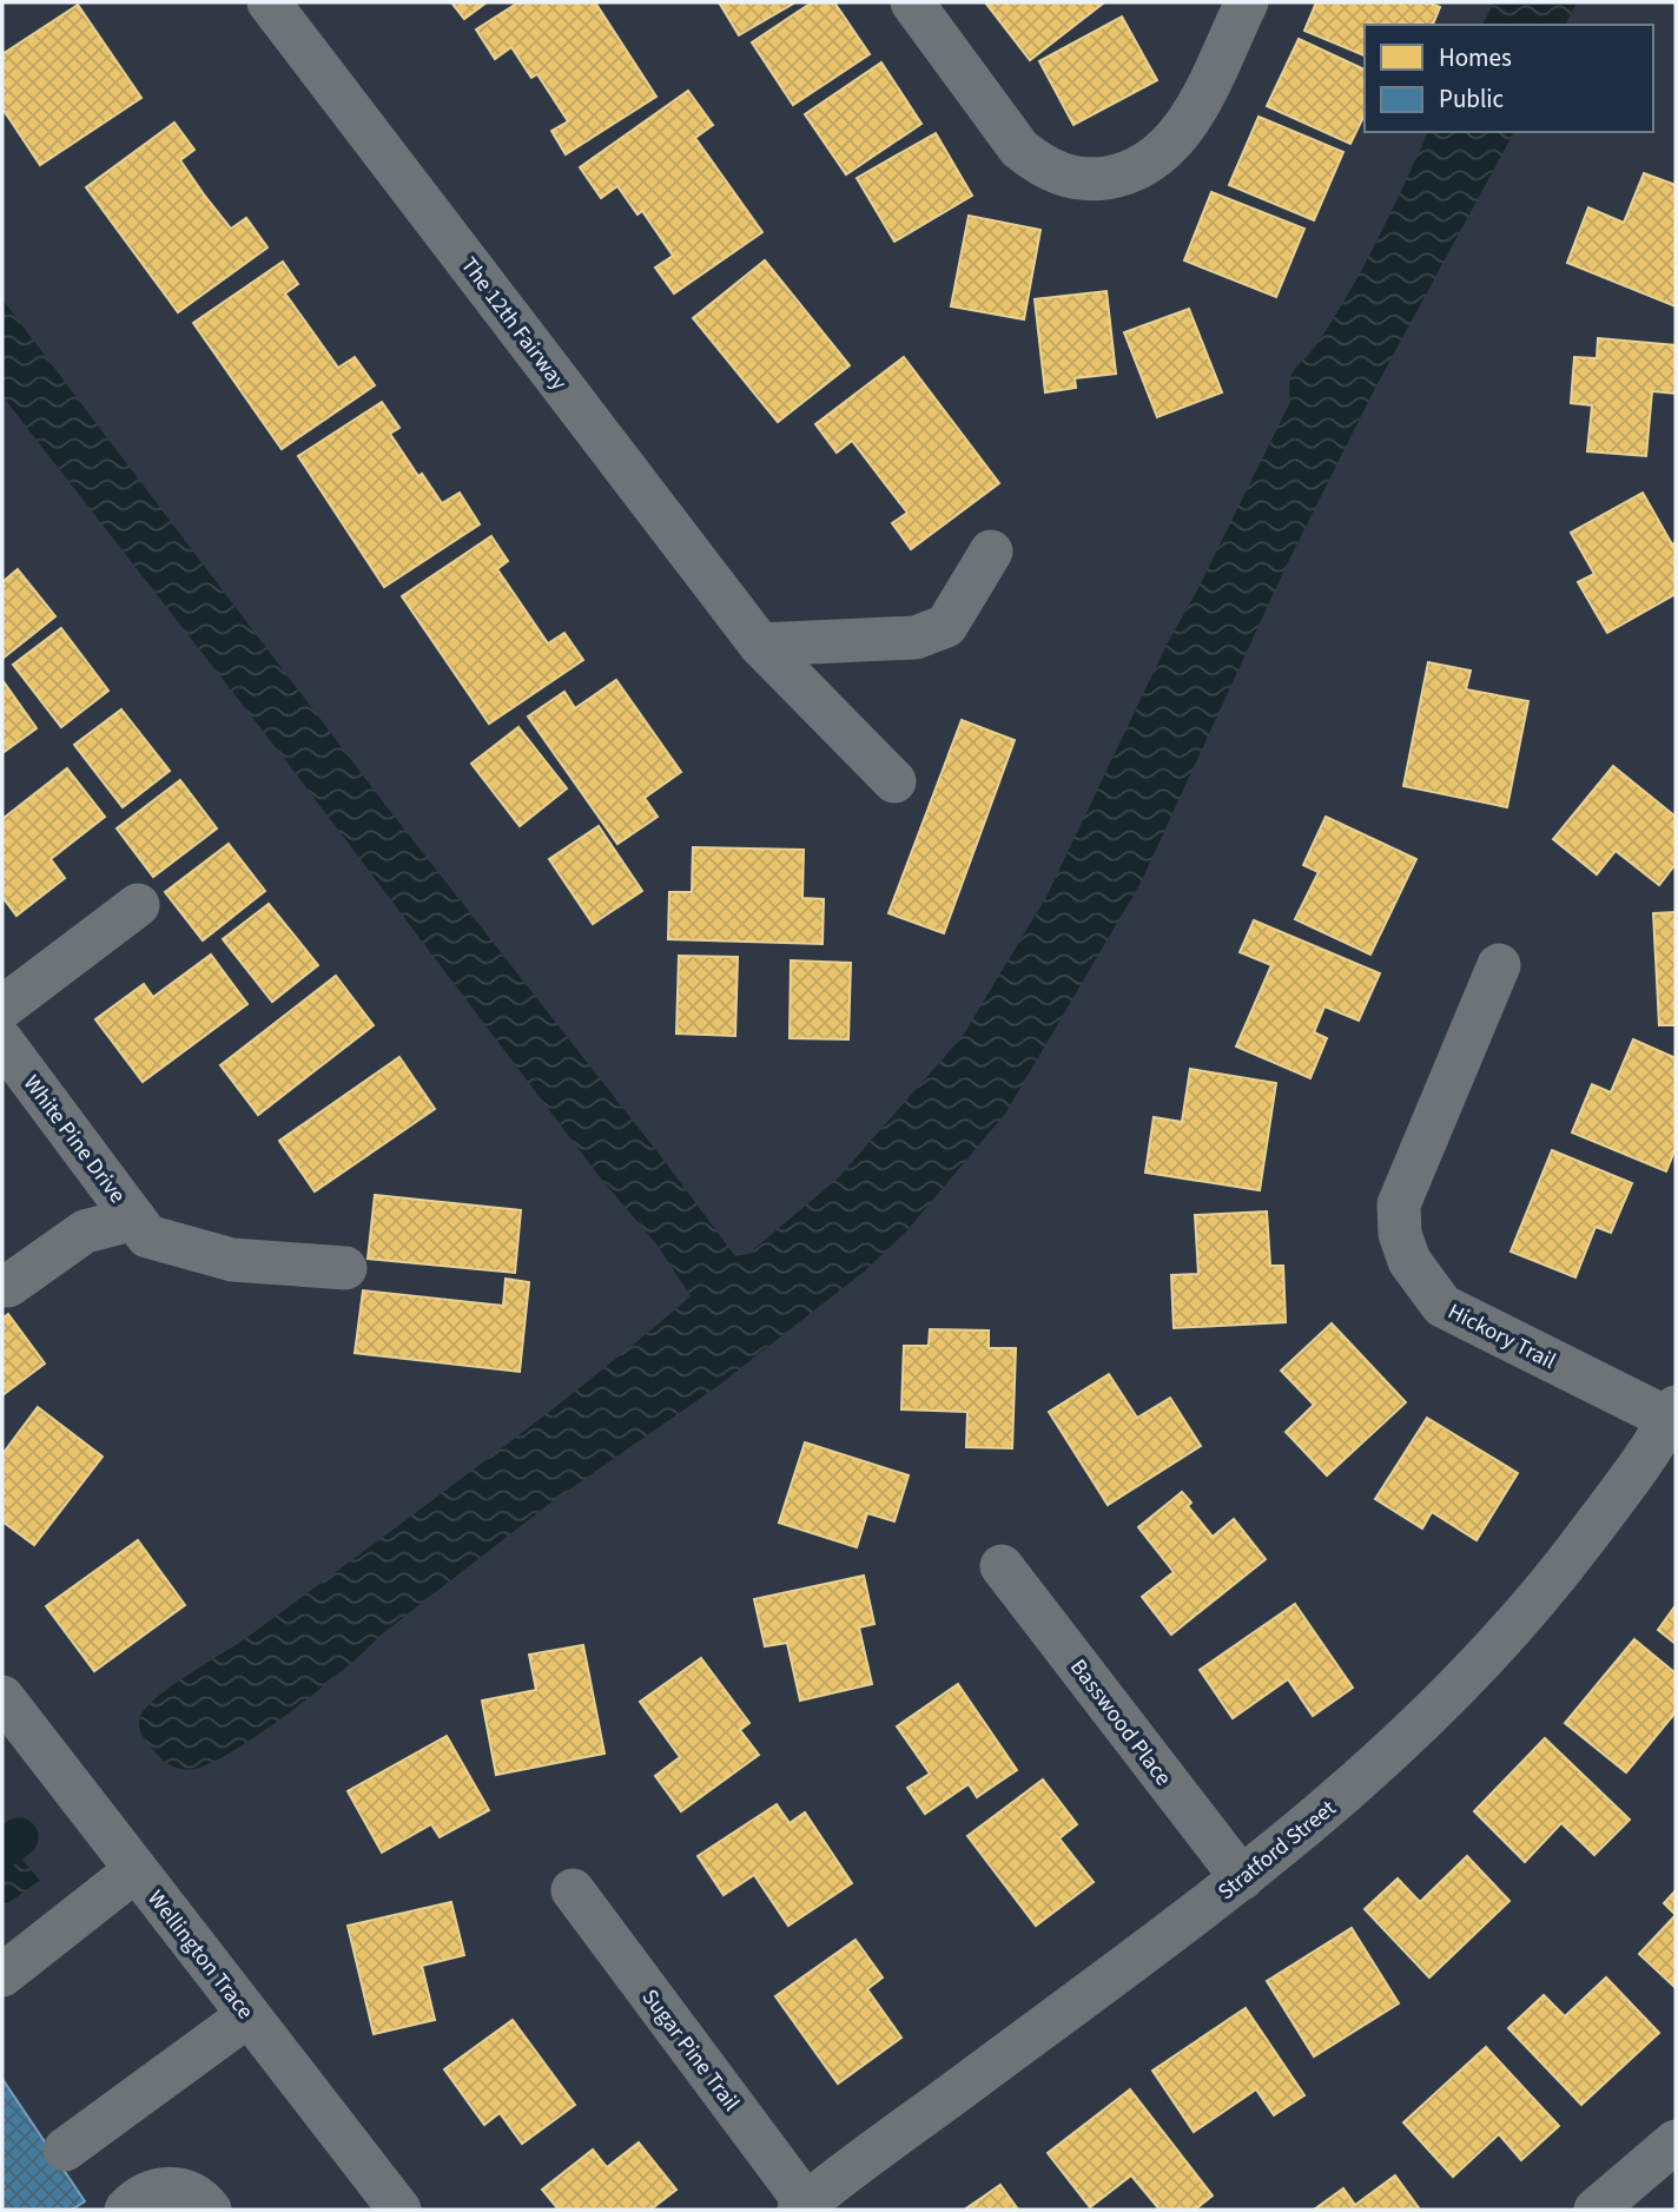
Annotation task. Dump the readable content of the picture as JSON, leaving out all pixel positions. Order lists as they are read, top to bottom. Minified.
{"streets":{"street":["The 12th Fairway","White Pine Drive","Hickory Trail","Basswood Place","Stratford Street","Wellington Trace","Sugar Pine Trail"]},"crossings":[["Hickory Trail","Stratford Street"],["Basswood Place","Stratford Street"],["Stratford Street","Sugar Pine Trail"]],"legend":["Homes","Public"]}
